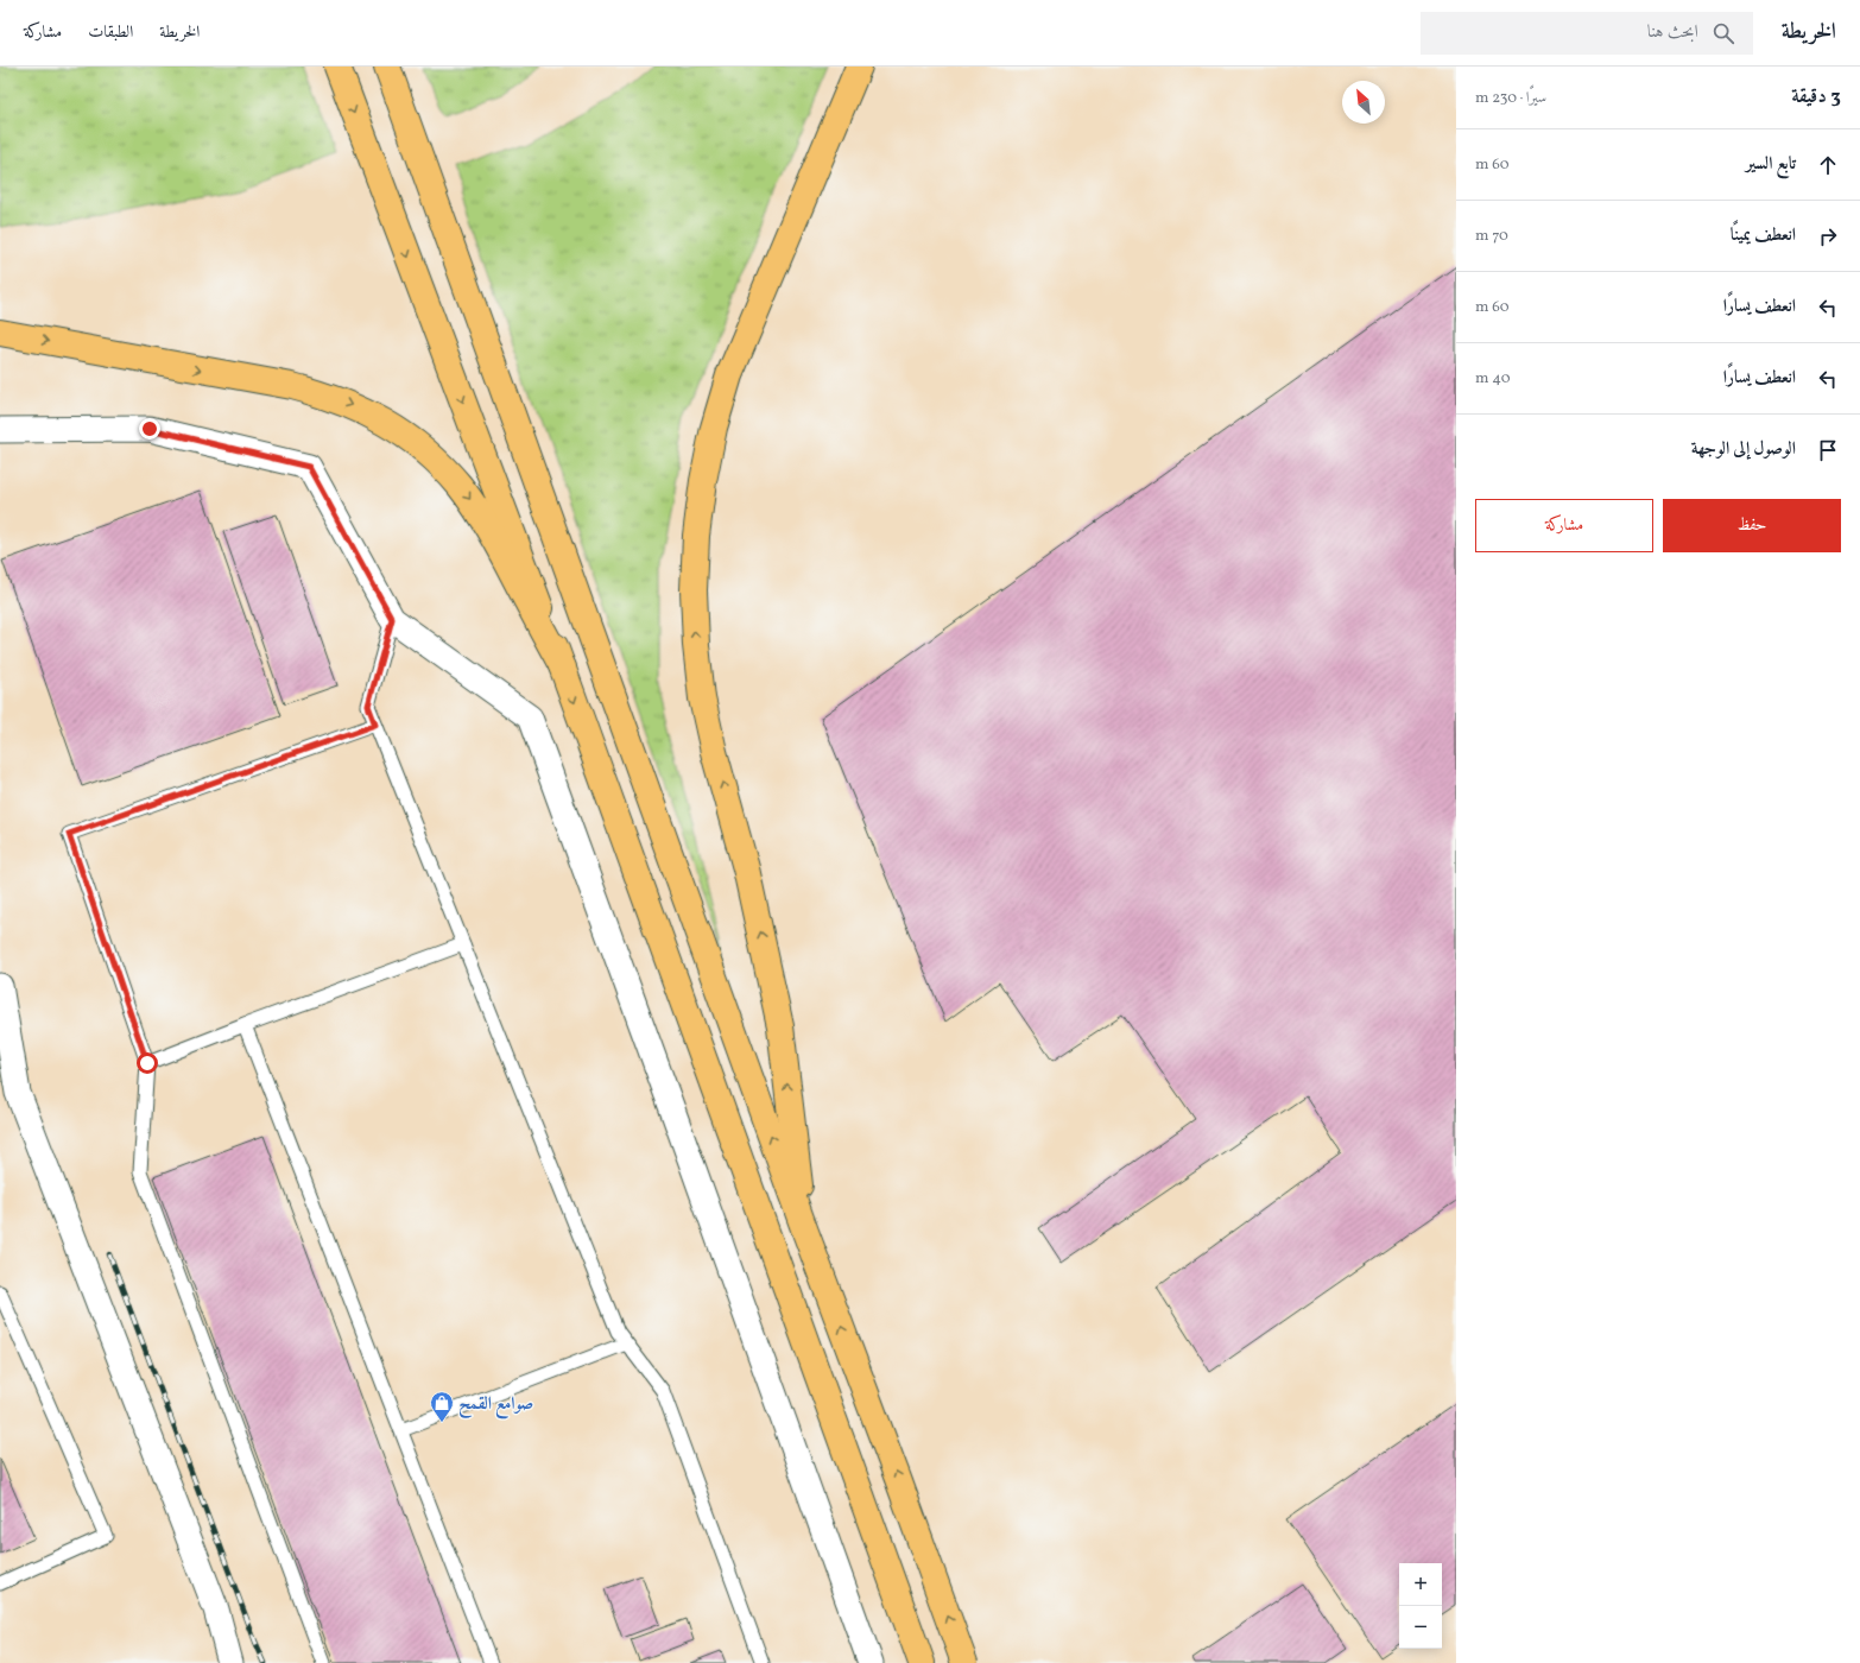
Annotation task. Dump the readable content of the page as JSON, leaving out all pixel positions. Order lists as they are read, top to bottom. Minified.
{"places":{"shop":["صوامع القمح"]},"north":"top left","page":{"header":"الخريطة","search":"ابحث هنا","nav":["الخريطة","الطبقات","مشاركة"],"heading":["3 دقيقة","سيرًا · 230 m"],"list":[["تابع السير","60 m"],["انعطف يمينًا","70 m"],["انعطف يسارًا","60 m"],["انعطف يسارًا","40 m"],"الوصول إلى الوجهة"],"buttons":["حفظ","مشاركة"],"map_buttons":["+","−"]}}
